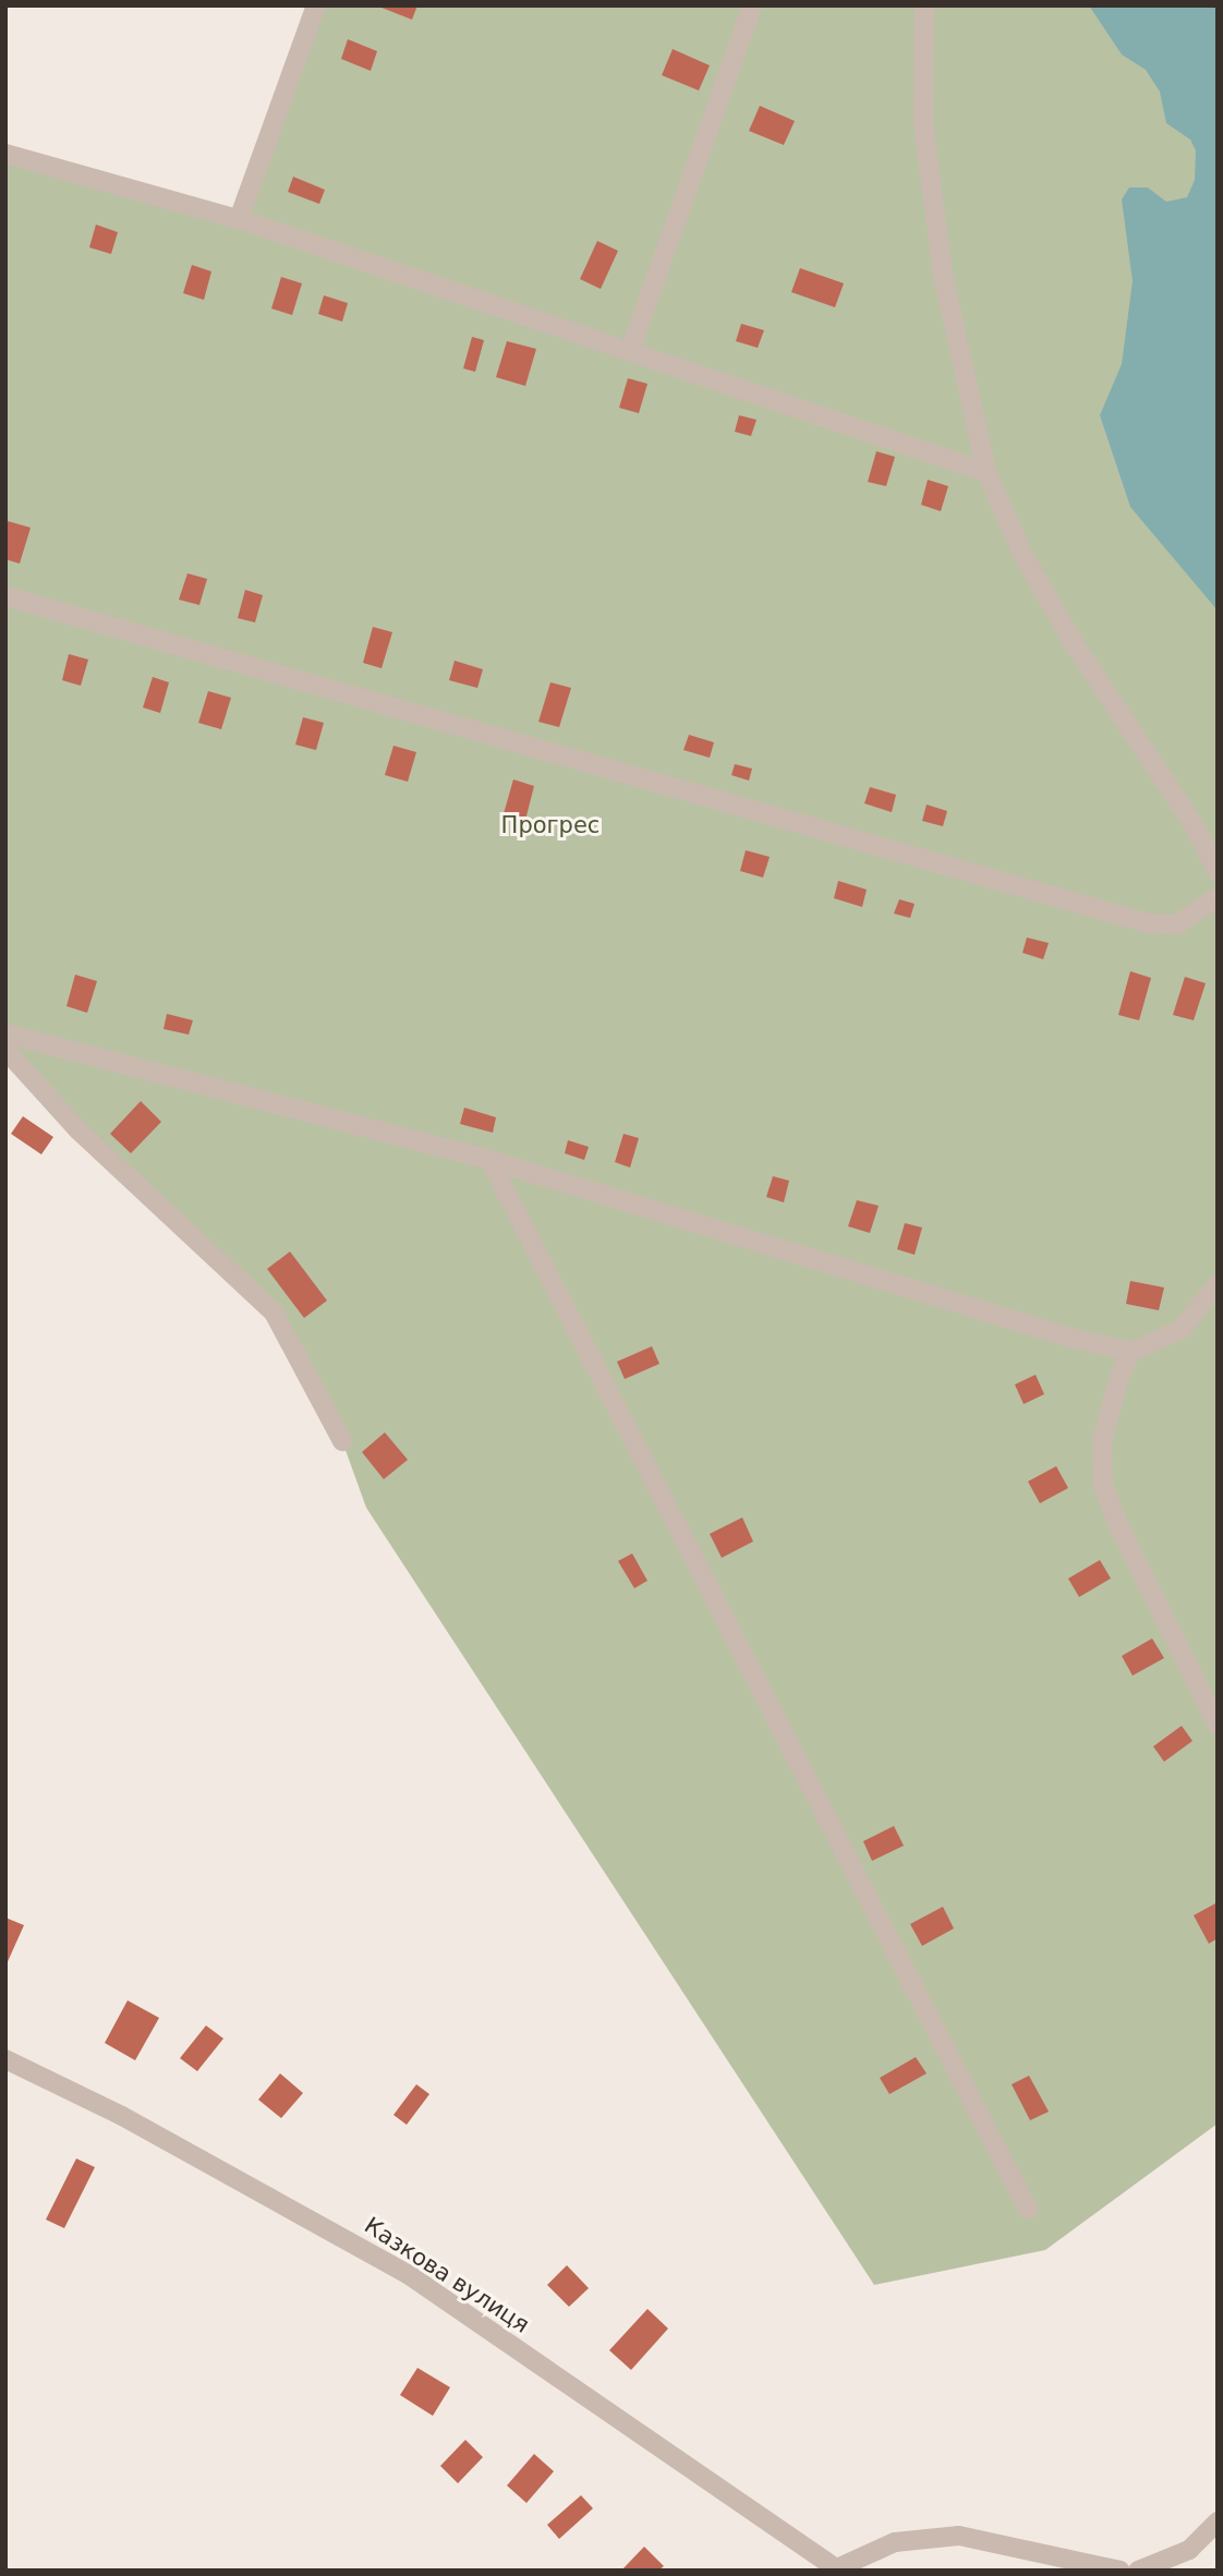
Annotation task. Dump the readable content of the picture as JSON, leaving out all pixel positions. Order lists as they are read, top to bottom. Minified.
{"streets":{"street":["Казкова вулиця"]},"parks":["Прогрес"]}
